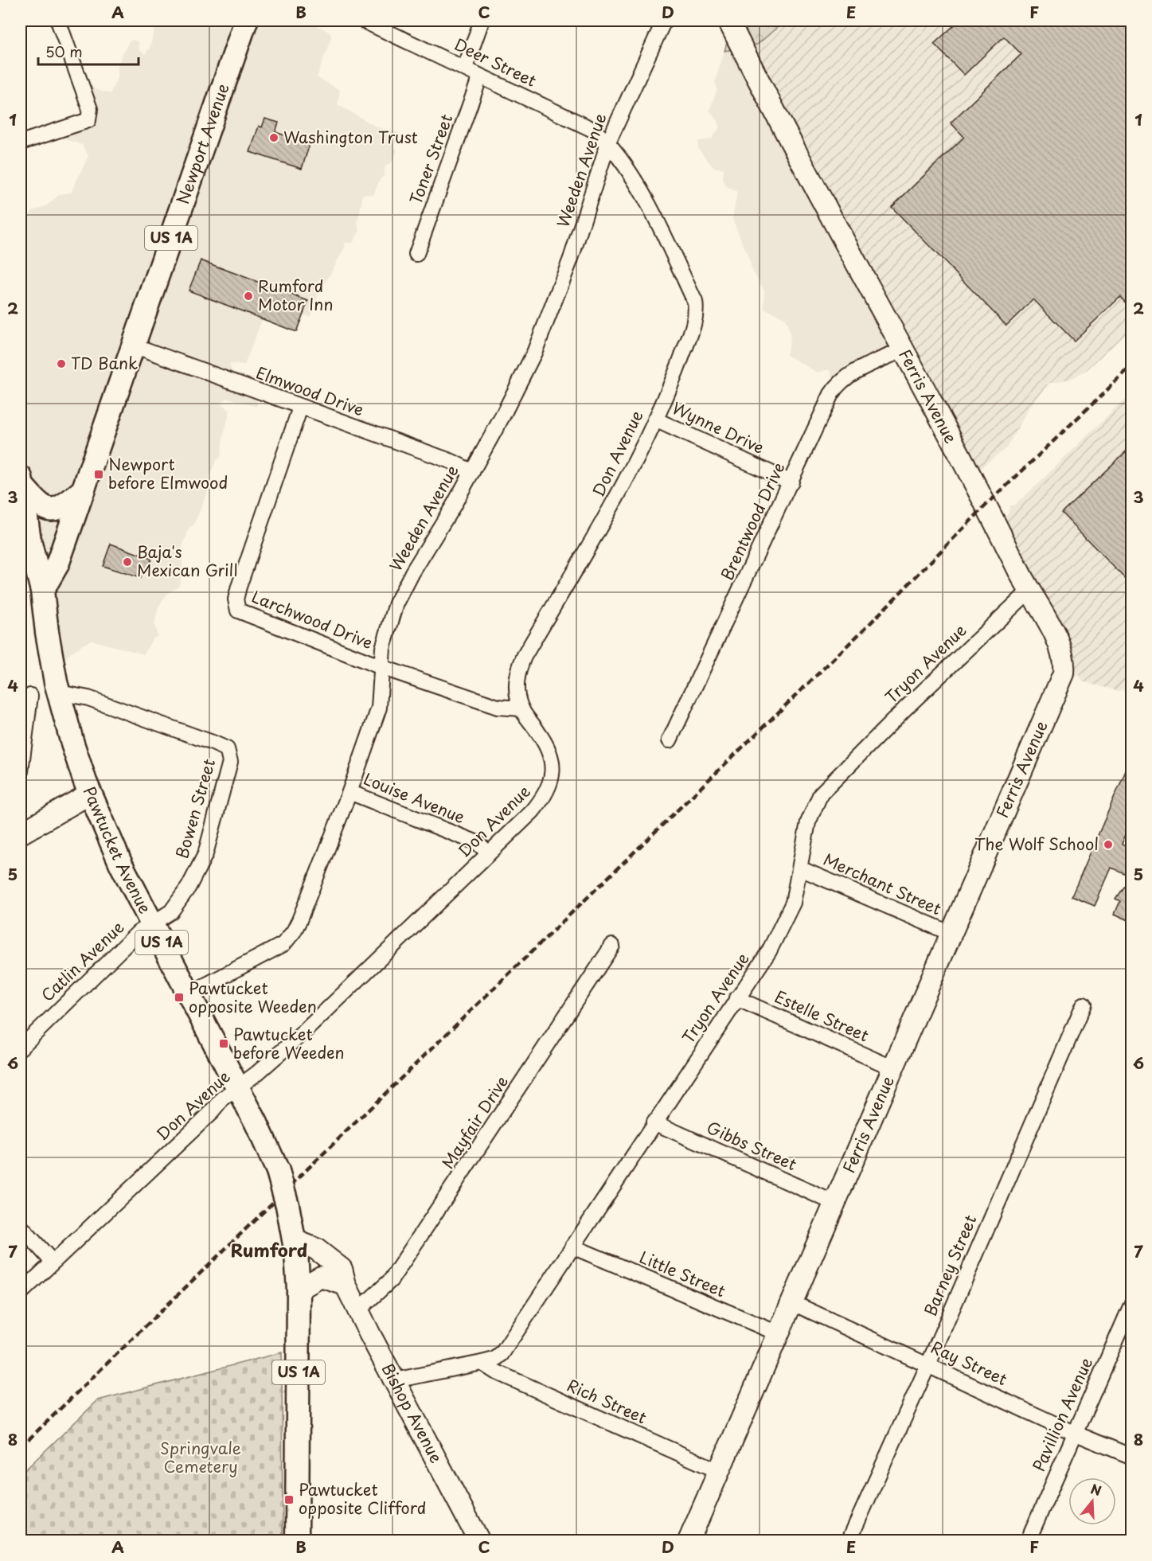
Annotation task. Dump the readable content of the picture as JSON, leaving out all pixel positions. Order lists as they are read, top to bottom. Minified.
{"streets":{"main road":["Newport Avenue","US 1A","Pawtucket Avenue"],"street":["Deer Street","Toner Street","Weeden Avenue","Elmwood Drive","Ferris Avenue","Wynne Drive","Don Avenue","Brentwood Drive","Larchwood Drive","Tryon Avenue","Louise Avenue","Bowen Street","Merchant Street","Catlin Avenue","Estelle Street","Mayfair Drive","Gibbs Street","Barney Street","Little Street","Ray Street","Rich Street","Bishop Avenue","Pavillion Avenue"]},"crossings":[["Deer Street","Toner Street"],["Deer Street","Weeden Avenue"],["Deer Street","Don Avenue"],["Newport Avenue","Elmwood Drive"],["Newport Avenue","Pawtucket Avenue"],["Weeden Avenue","Elmwood Drive"],["Weeden Avenue","Don Avenue"],["Weeden Avenue","Larchwood Drive"],["Weeden Avenue","Louise Avenue"],["Weeden Avenue","Pawtucket Avenue"],["Elmwood Drive","Larchwood Drive"],["Ferris Avenue","Brentwood Drive"],["Ferris Avenue","Tryon Avenue"],["Ferris Avenue","Merchant Street"],["Ferris Avenue","Estelle Street"],["Ferris Avenue","Gibbs Street"],["Ferris Avenue","Little Street"],["Ferris Avenue","Ray Street"],["Ferris Avenue","Rich Street"],["Wynne Drive","Don Avenue"],["Wynne Drive","Brentwood Drive"],["Don Avenue","Larchwood Drive"],["Don Avenue","Louise Avenue"],["Don Avenue","Pawtucket Avenue"],["Tryon Avenue","Merchant Street"],["Tryon Avenue","Estelle Street"],["Tryon Avenue","Gibbs Street"],["Tryon Avenue","Little Street"],["Tryon Avenue","Rich Street"],["Tryon Avenue","Bishop Avenue"],["Bowen Street","Pawtucket Avenue"],["Bowen Street","Catlin Avenue"],["Pawtucket Avenue","Catlin Avenue"],["Pawtucket Avenue","Bishop Avenue"],["Mayfair Drive","Bishop Avenue"],["Barney Street","Ray Street"],["Ray Street","Pavillion Avenue"]],"districts":["Rumford"],"parks":["Springvale Cemetery"],"places":{"other":["Washington Trust","Rumford Motor Inn","TD Bank","Baja's Mexican Grill","The Wolf School"],"transit":["Newport before Elmwood","Pawtucket opposite Weeden","Pawtucket before Weeden","Pawtucket opposite Clifford"]},"scale_bar":"50 m","north":"top","grid":{"columns":["A","B","C","D","E","F"],"rows":["1","2","3","4","5","6","7","8"]}}
